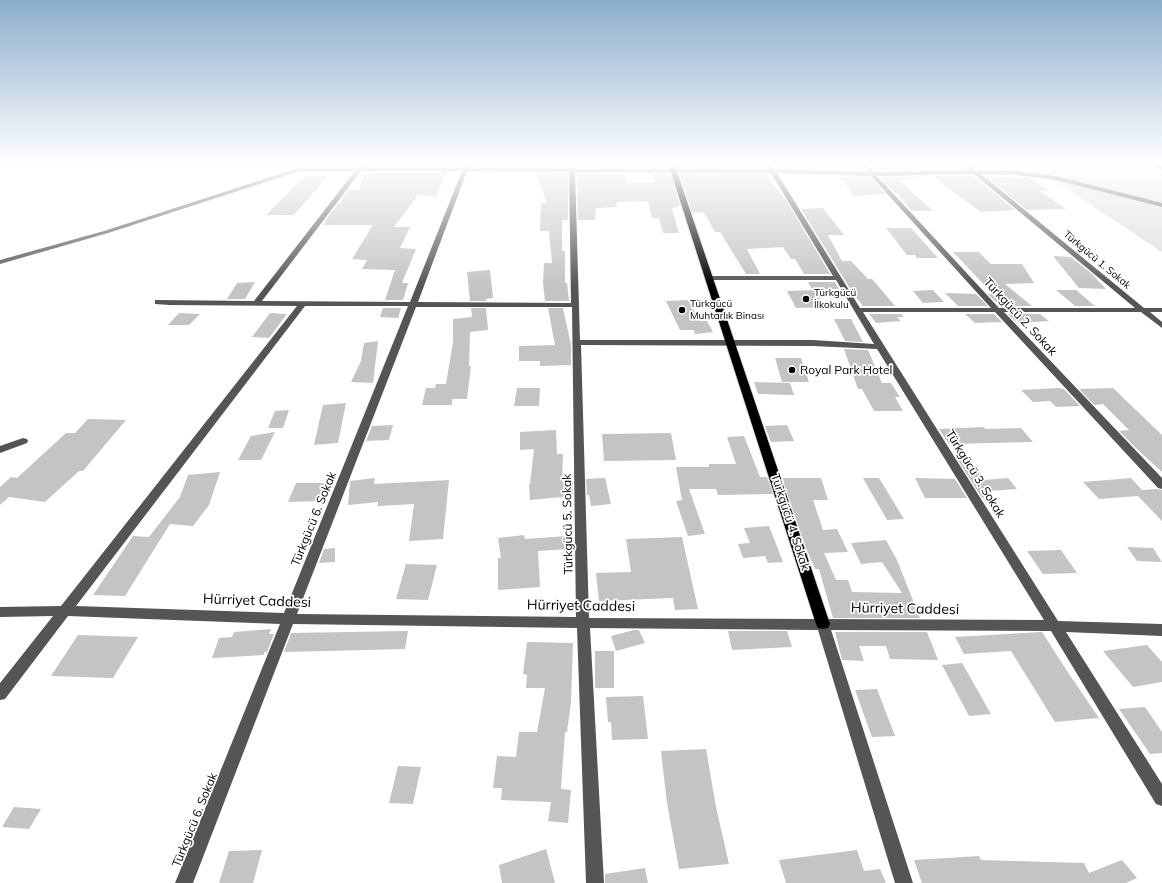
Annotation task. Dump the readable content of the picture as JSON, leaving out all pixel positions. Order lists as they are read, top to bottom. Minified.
{"streets":{"main road":["Türkgücü 4. Sokak"],"street":["Türkgücü 1. Sokak","Türkgücü 2. Sokak","Türkgücü 3. Sokak","Türkgücü 6. Sokak","Türkgücü 5. Sokak","Hürriyet Caddesi"]},"crossings":[["Türkgücü 3. Sokak","Hürriyet Caddesi"],["Türkgücü 6. Sokak","Hürriyet Caddesi"],["Türkgücü 4. Sokak","Hürriyet Caddesi"],["Türkgücü 5. Sokak","Hürriyet Caddesi"]],"places":["Türkgücü İlkokulu","Türkgücü Muhtarlık Binası","Royal Park Hotel"]}
